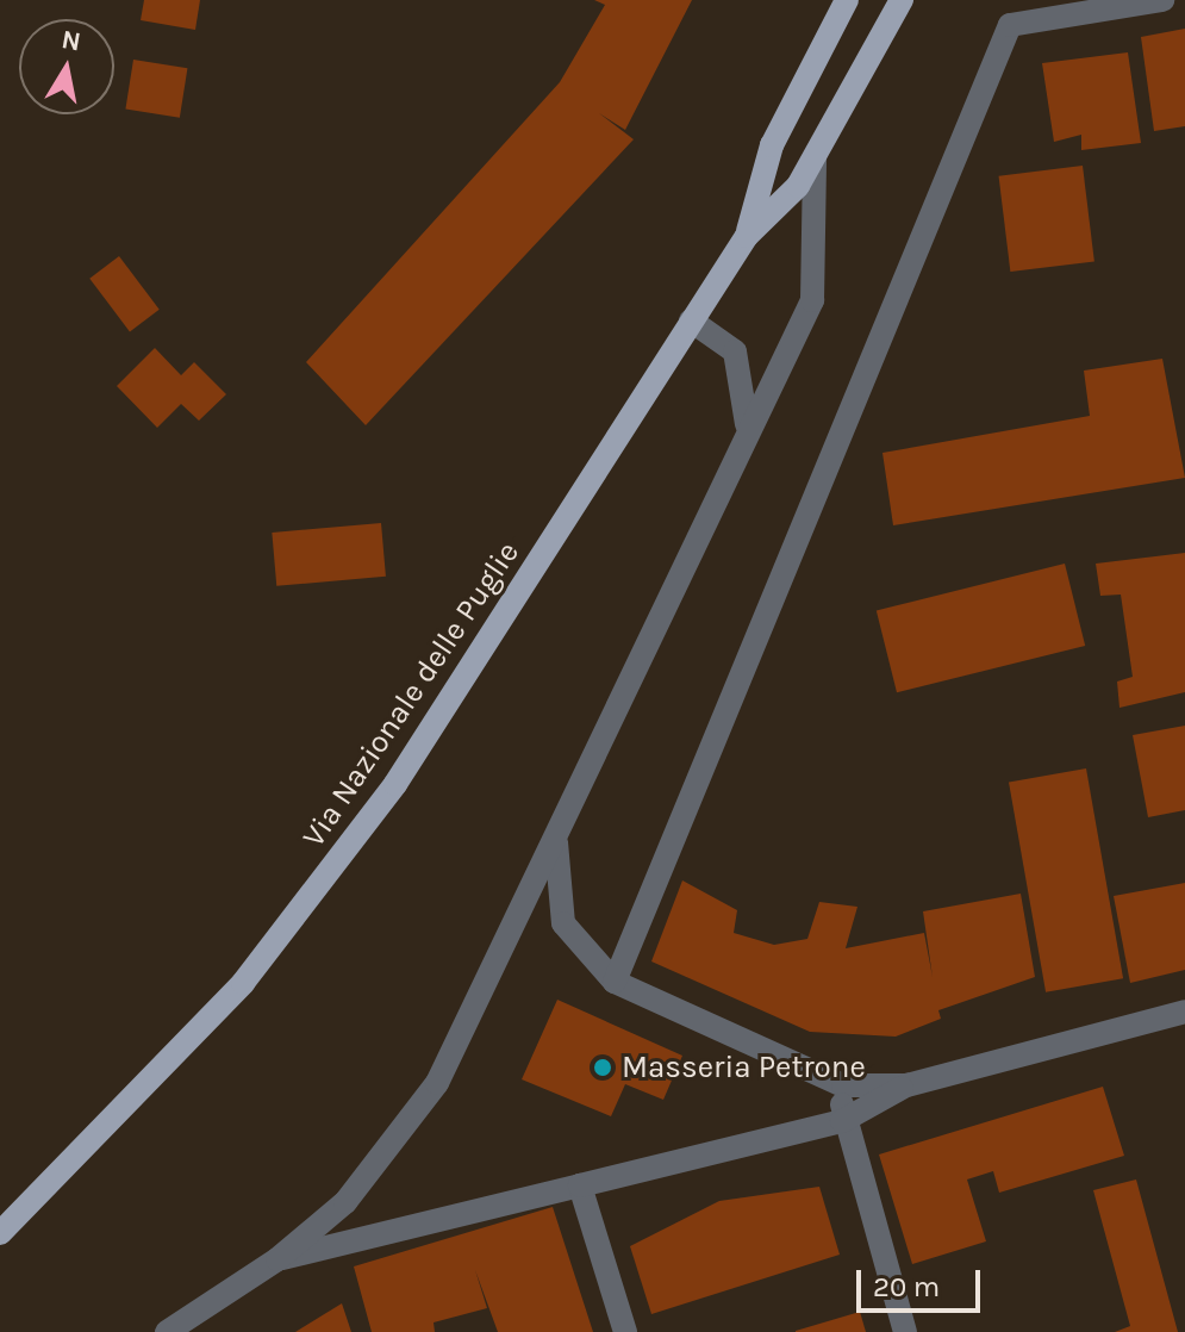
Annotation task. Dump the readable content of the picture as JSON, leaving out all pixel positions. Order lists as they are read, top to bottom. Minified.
{"streets":{"main road":["Via Nazionale delle Puglie"]},"places":["Masseria Petrone"],"scale_bar":"20 m","north":"top"}
